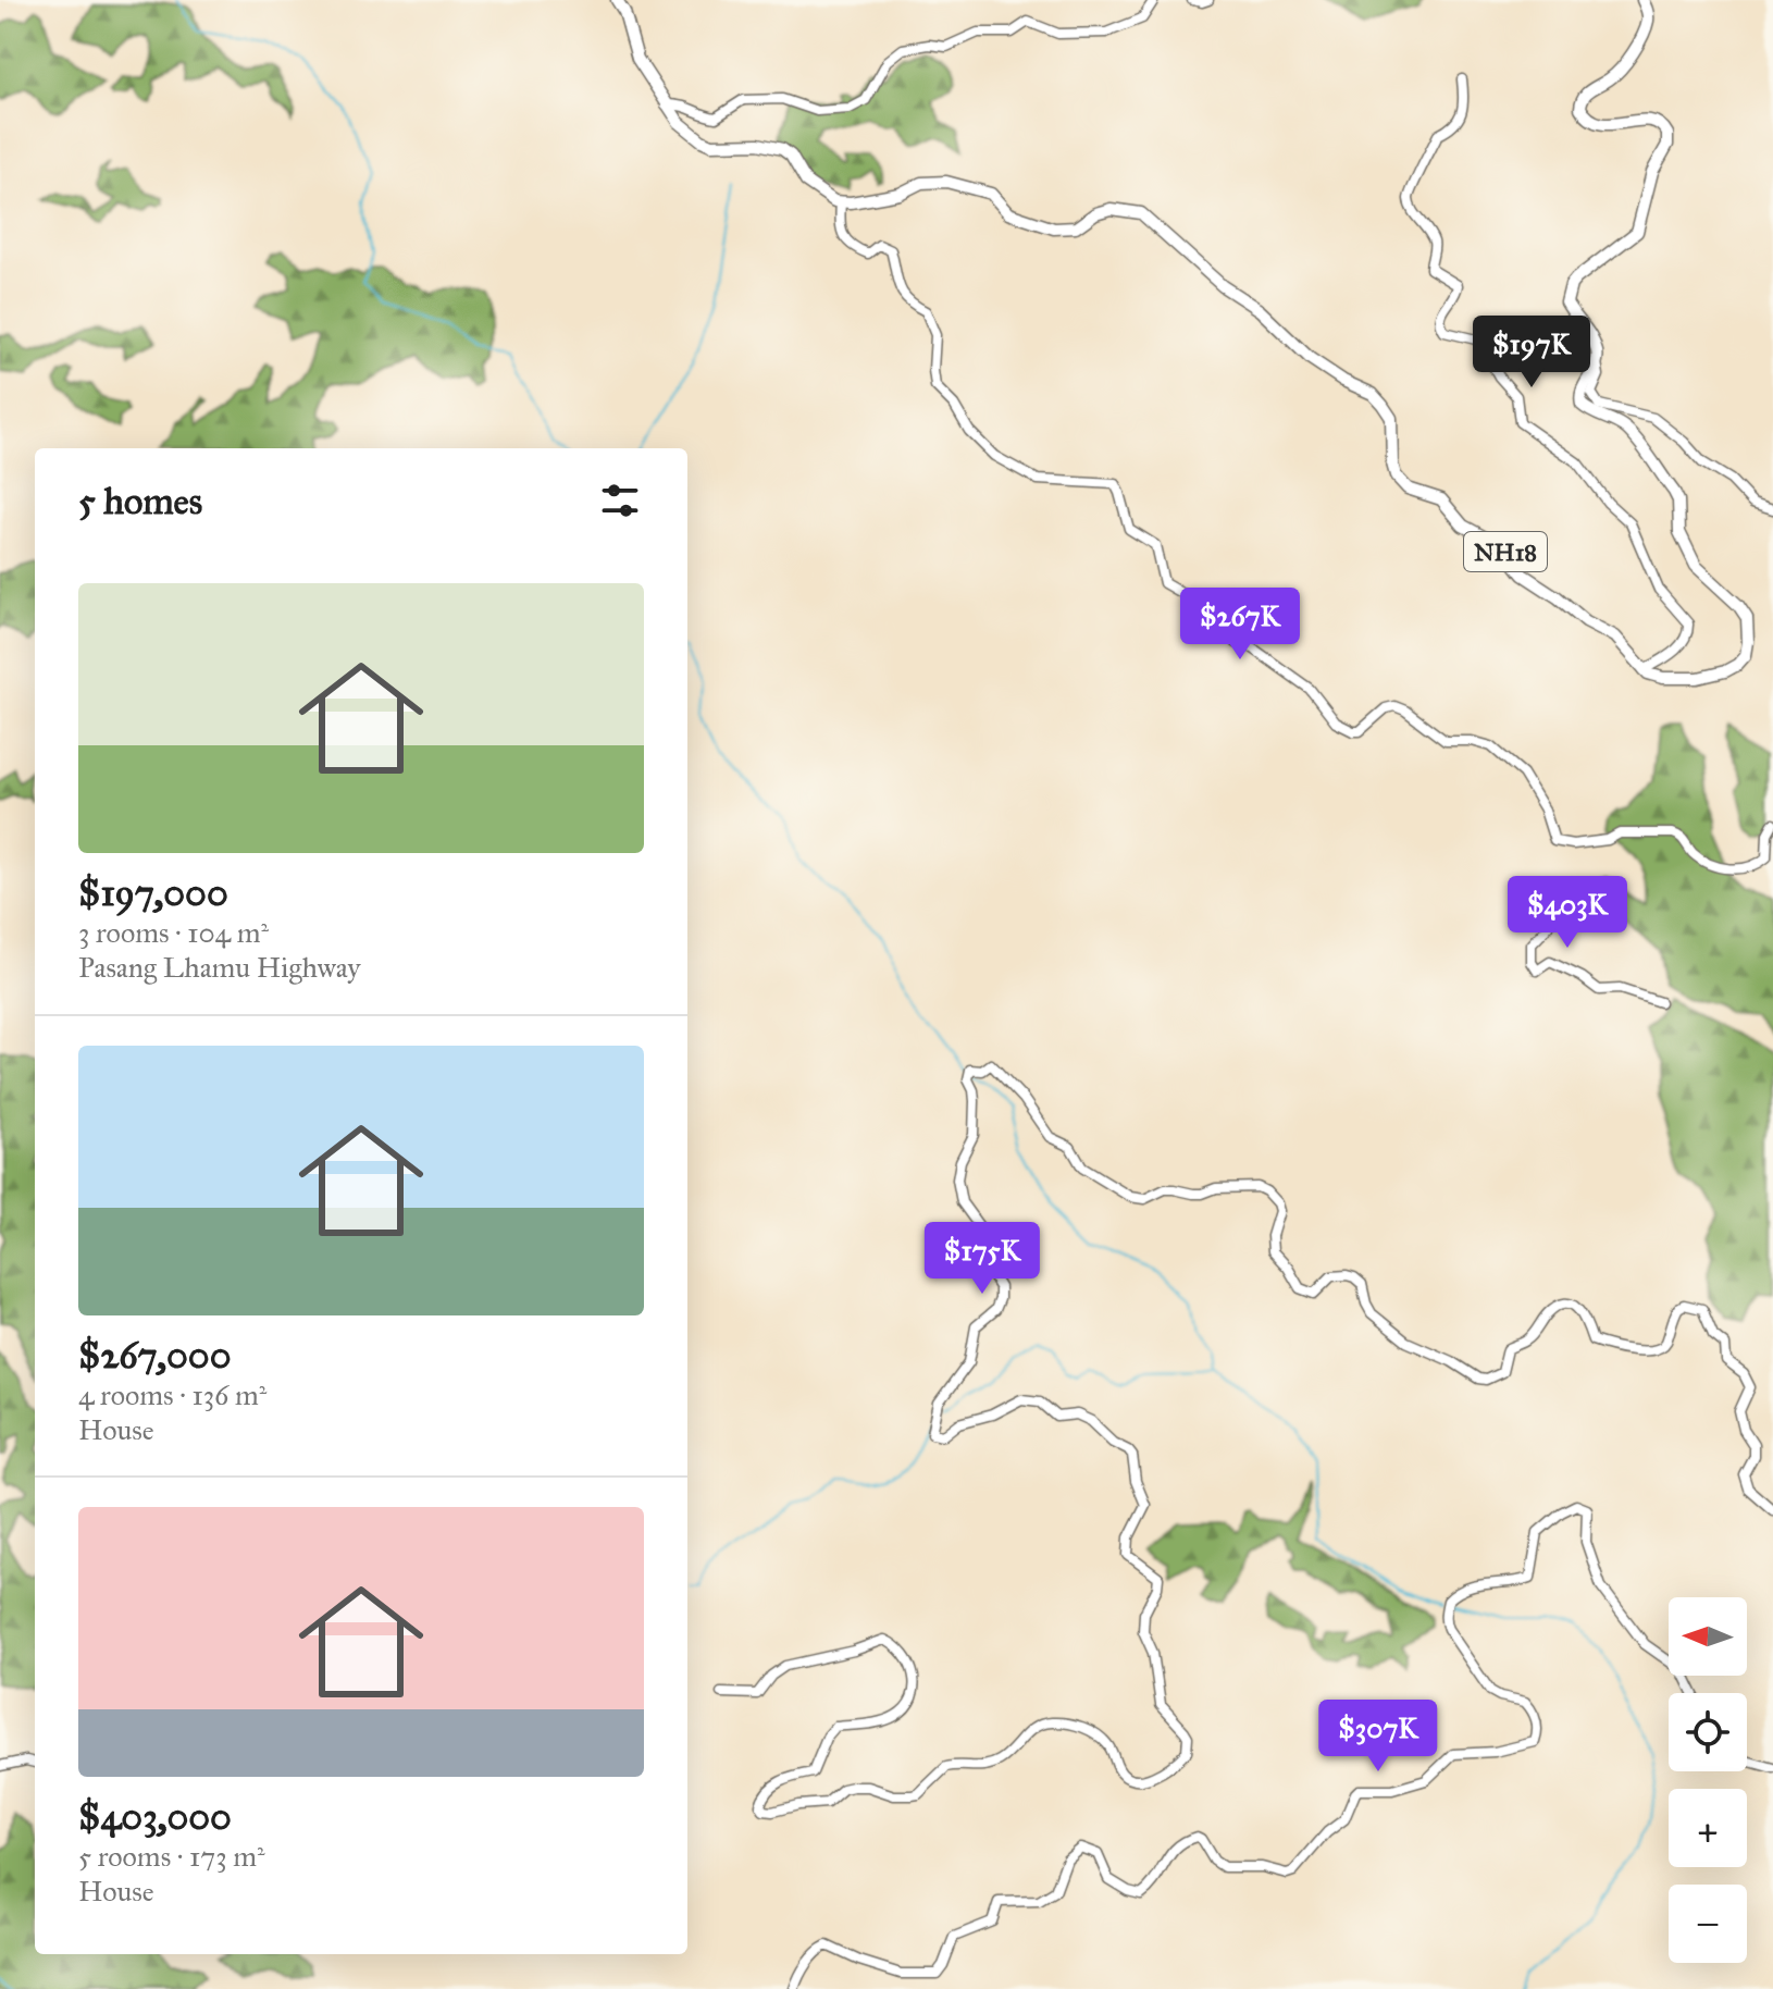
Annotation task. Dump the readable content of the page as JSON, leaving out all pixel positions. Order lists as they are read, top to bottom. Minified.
{"streets":{"main road":["NH18"]},"north":"left","page":{"price":["$197K","$267K","$403K","$175K","$307K"],"heading":"5 homes","list":[{"name":"$197,000","note":"3 rooms · 104 m² · Pasang Lhamu Highway"},{"name":"$267,000","note":"4 rooms · 136 m² · House"},{"name":"$403,000","note":"5 rooms · 173 m² · House"}],"map_buttons":["+","−"]}}
